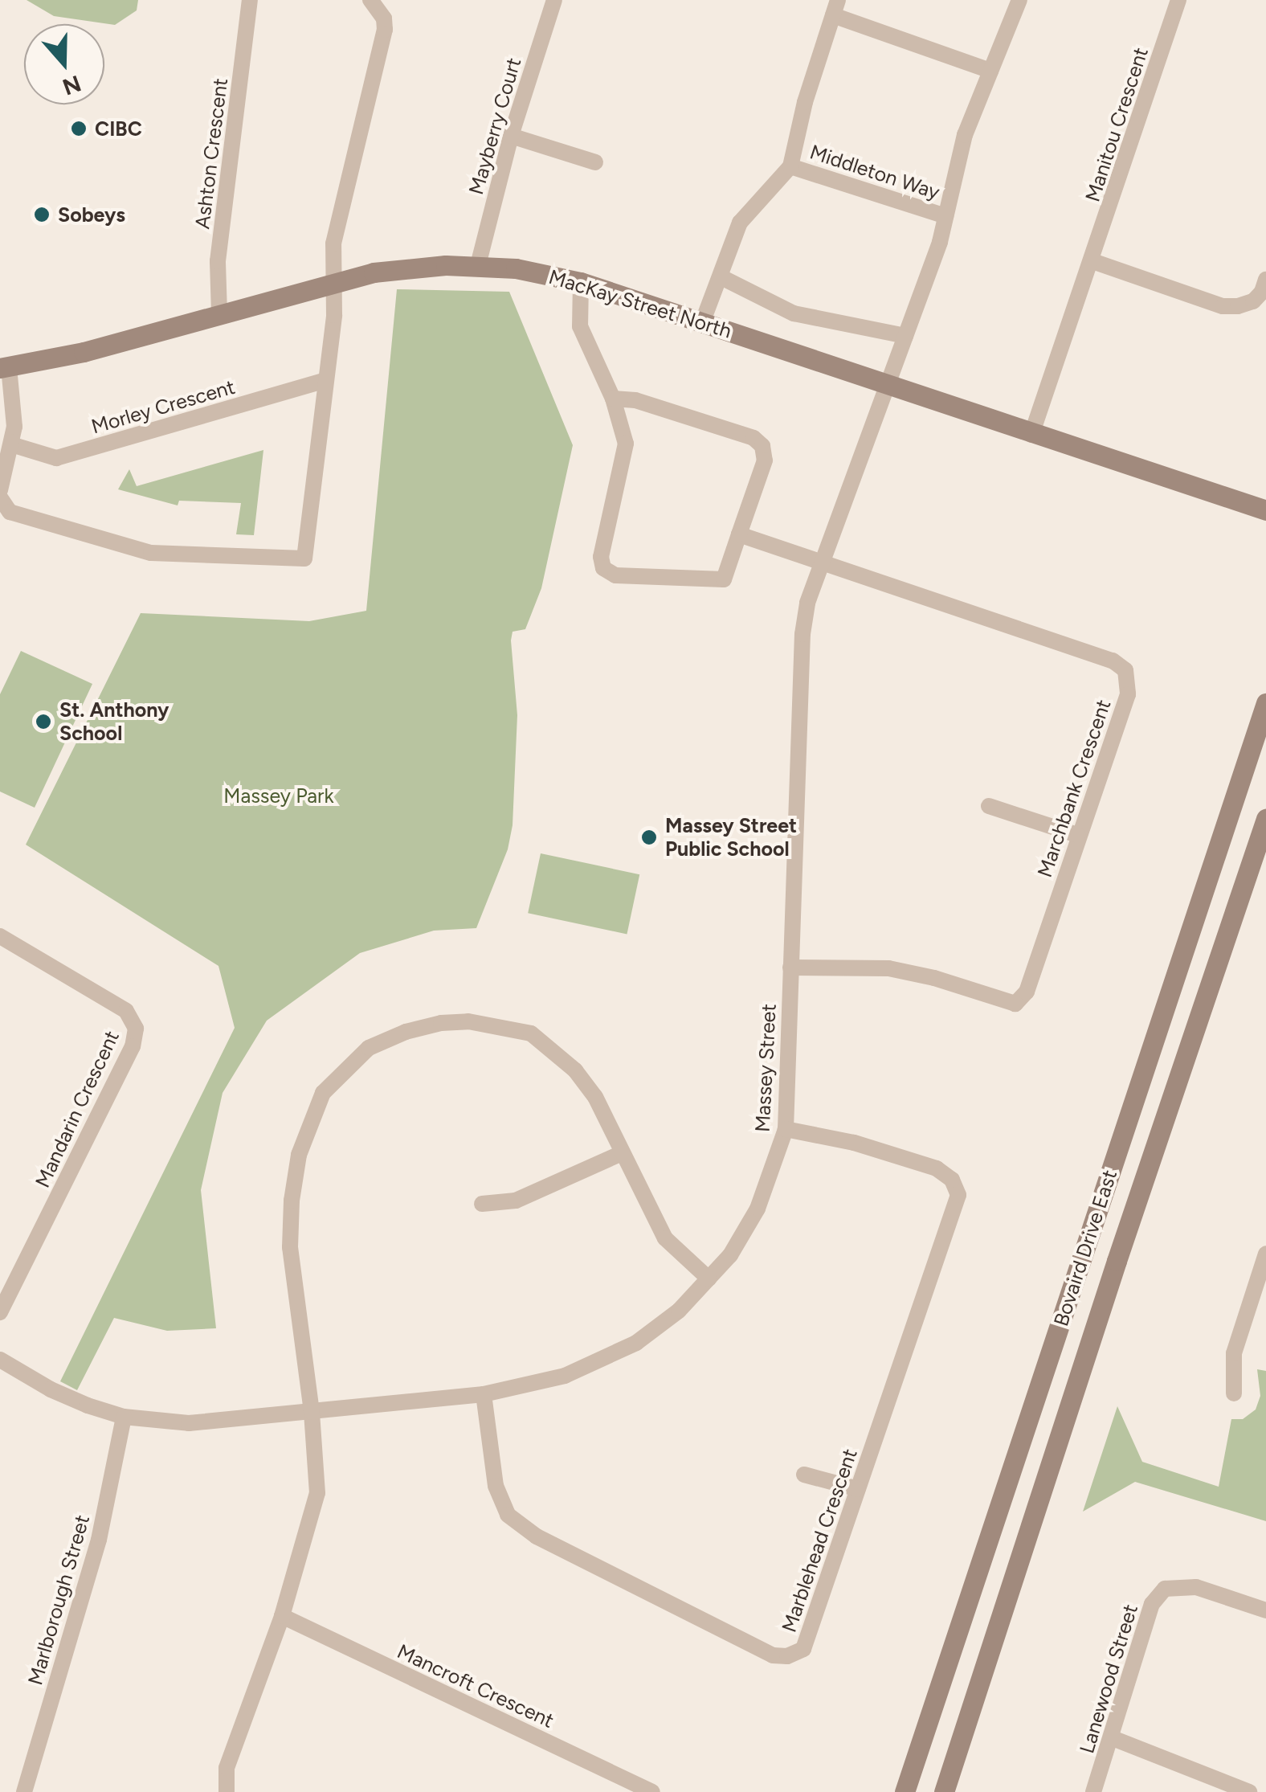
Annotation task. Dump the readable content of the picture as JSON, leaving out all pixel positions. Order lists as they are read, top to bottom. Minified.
{"streets":{"main road":["MacKay Street North","Bovaird Drive East"],"street":["Manitou Crescent","Mayberry Court","Ashton Crescent","Middleton Way","Morley Crescent","Marchbank Crescent","Massey Street","Mandarin Crescent","Marblehead Crescent","Marlborough Street","Lanewood Street","Mancroft Crescent"]},"crossings":[["Manitou Crescent","MacKay Street North"],["Mayberry Court","MacKay Street North"],["Ashton Crescent","MacKay Street North"],["Middleton Way","MacKay Street North"],["Middleton Way","Massey Street"],["MacKay Street North","Massey Street"],["Marchbank Crescent","Massey Street"],["Massey Street","Marblehead Crescent"],["Massey Street","Marlborough Street"]],"parks":["Massey Park"],"places":["CIBC","Sobeys","St. Anthony School","Massey Street Public School"],"north":"bottom"}
